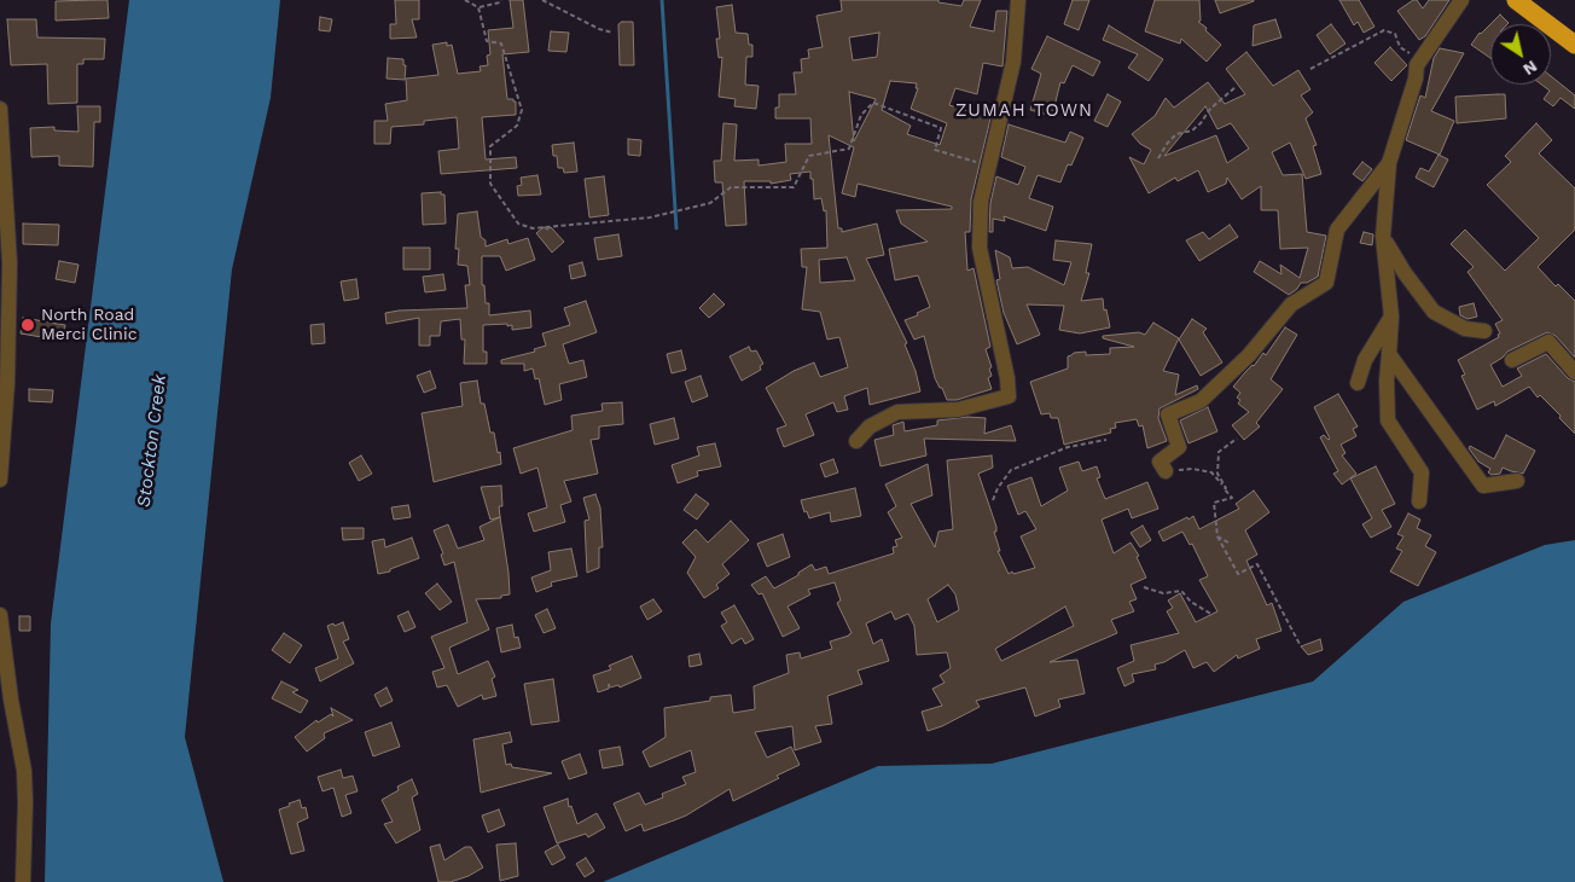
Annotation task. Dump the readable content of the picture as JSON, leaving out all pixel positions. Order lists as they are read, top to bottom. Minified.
{"districts":["ZUMAH TOWN"],"water":["Stockton Creek"],"places":["North Road Merci Clinic"],"north":"bottom right"}
